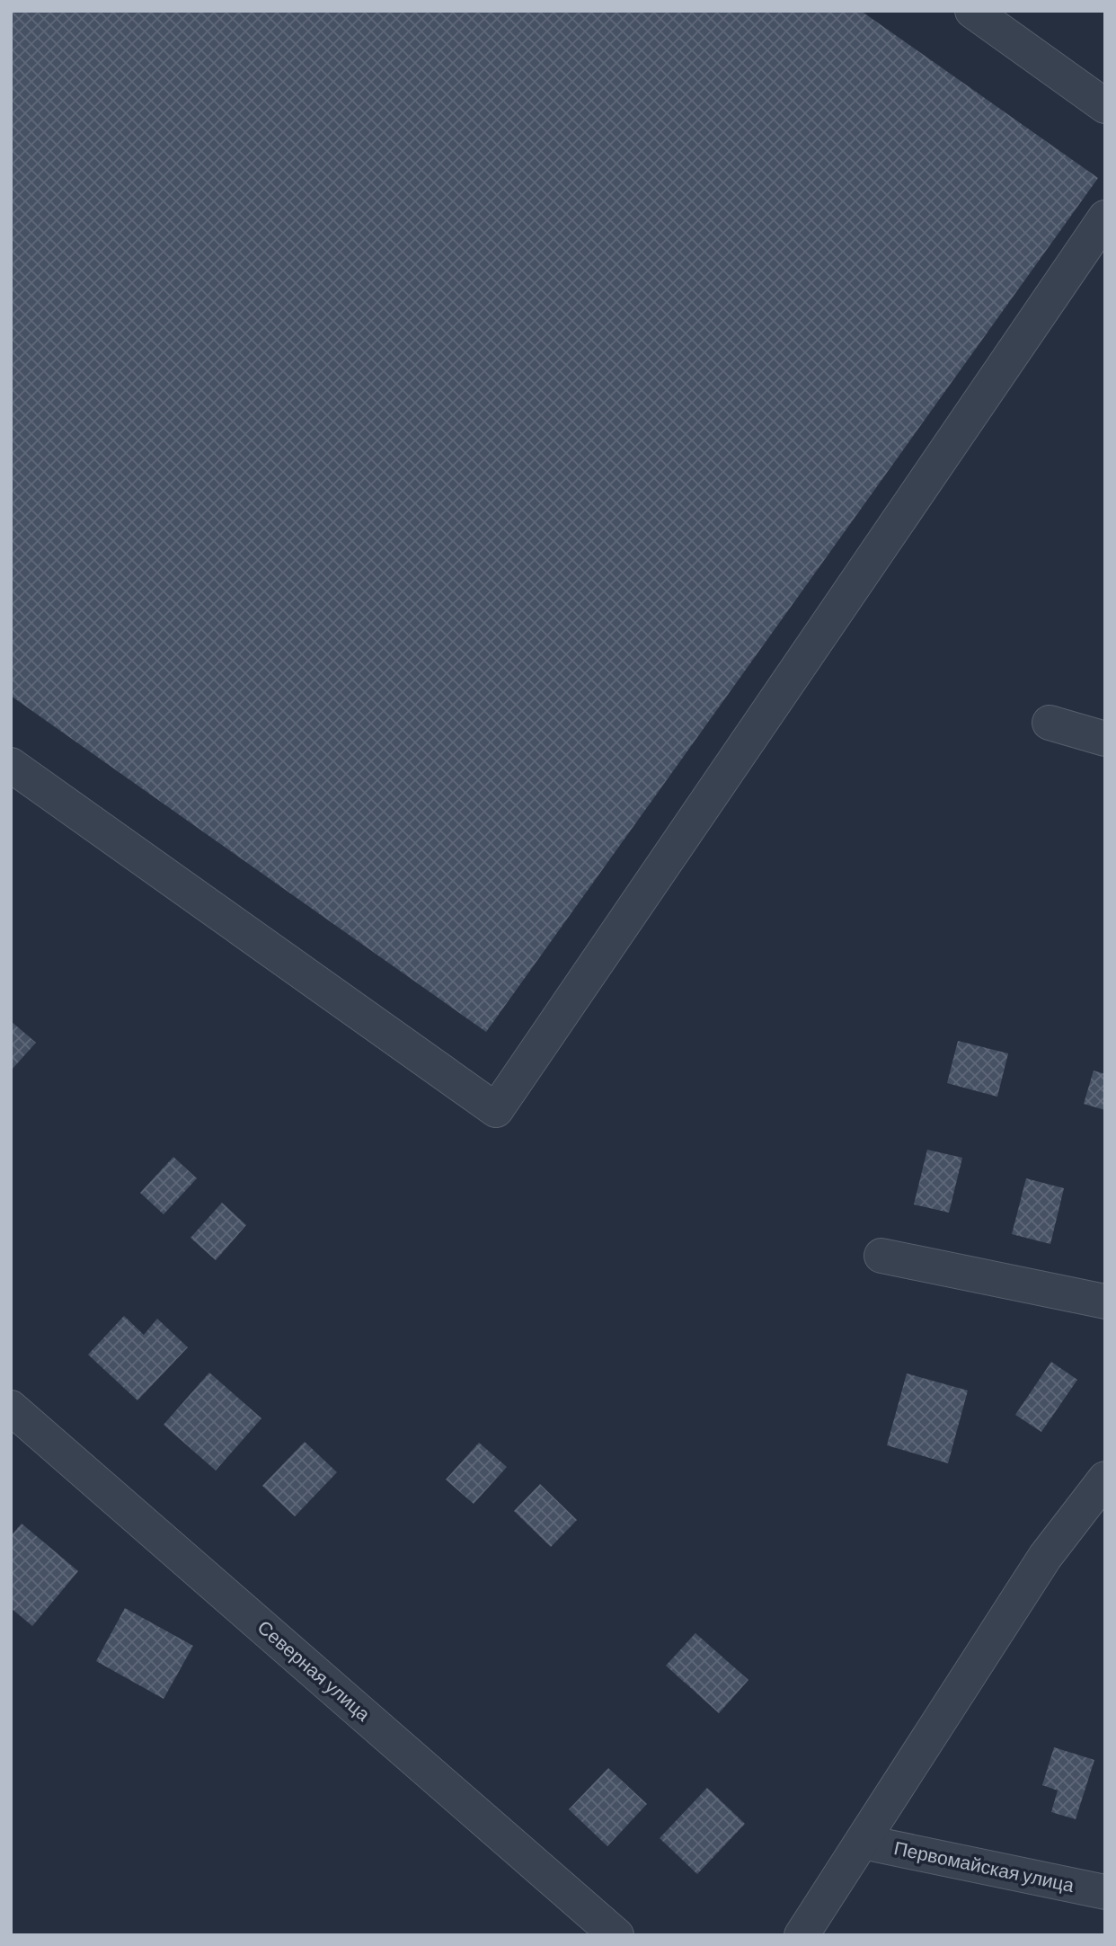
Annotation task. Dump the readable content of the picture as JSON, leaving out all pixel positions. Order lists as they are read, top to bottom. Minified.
{"streets":{"street":["Северная улица","Первомайская улица"]}}
